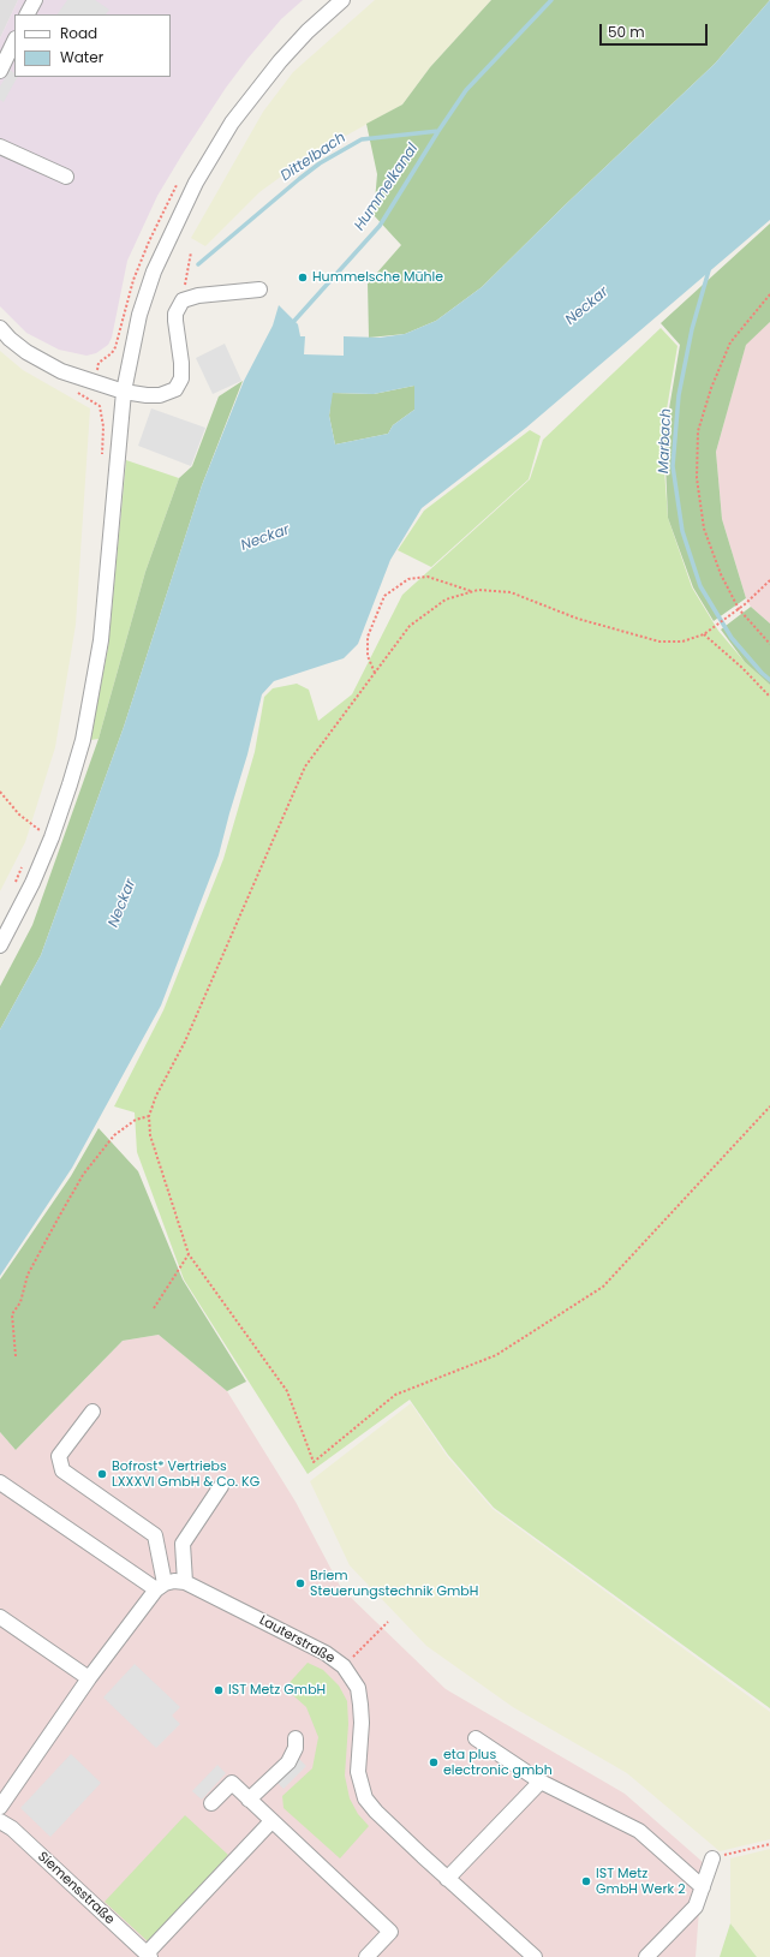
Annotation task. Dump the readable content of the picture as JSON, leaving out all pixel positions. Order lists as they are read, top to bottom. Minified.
{"streets":{"street":["Lauterstraße","Siemensstraße"]},"water":["Dittelbach","Hummelkanal","Neckar","Marbach"],"places":["Hummelsche Mühle","Bofrost* Vertriebs LXXXVI GmbH & Co. KG","Briem Steuerungstechnik GmbH","IST Metz GmbH","eta plus electronic gmbh","IST Metz GmbH Werk 2"],"legend":["Road","Water"],"scale_bar":"50 m"}
